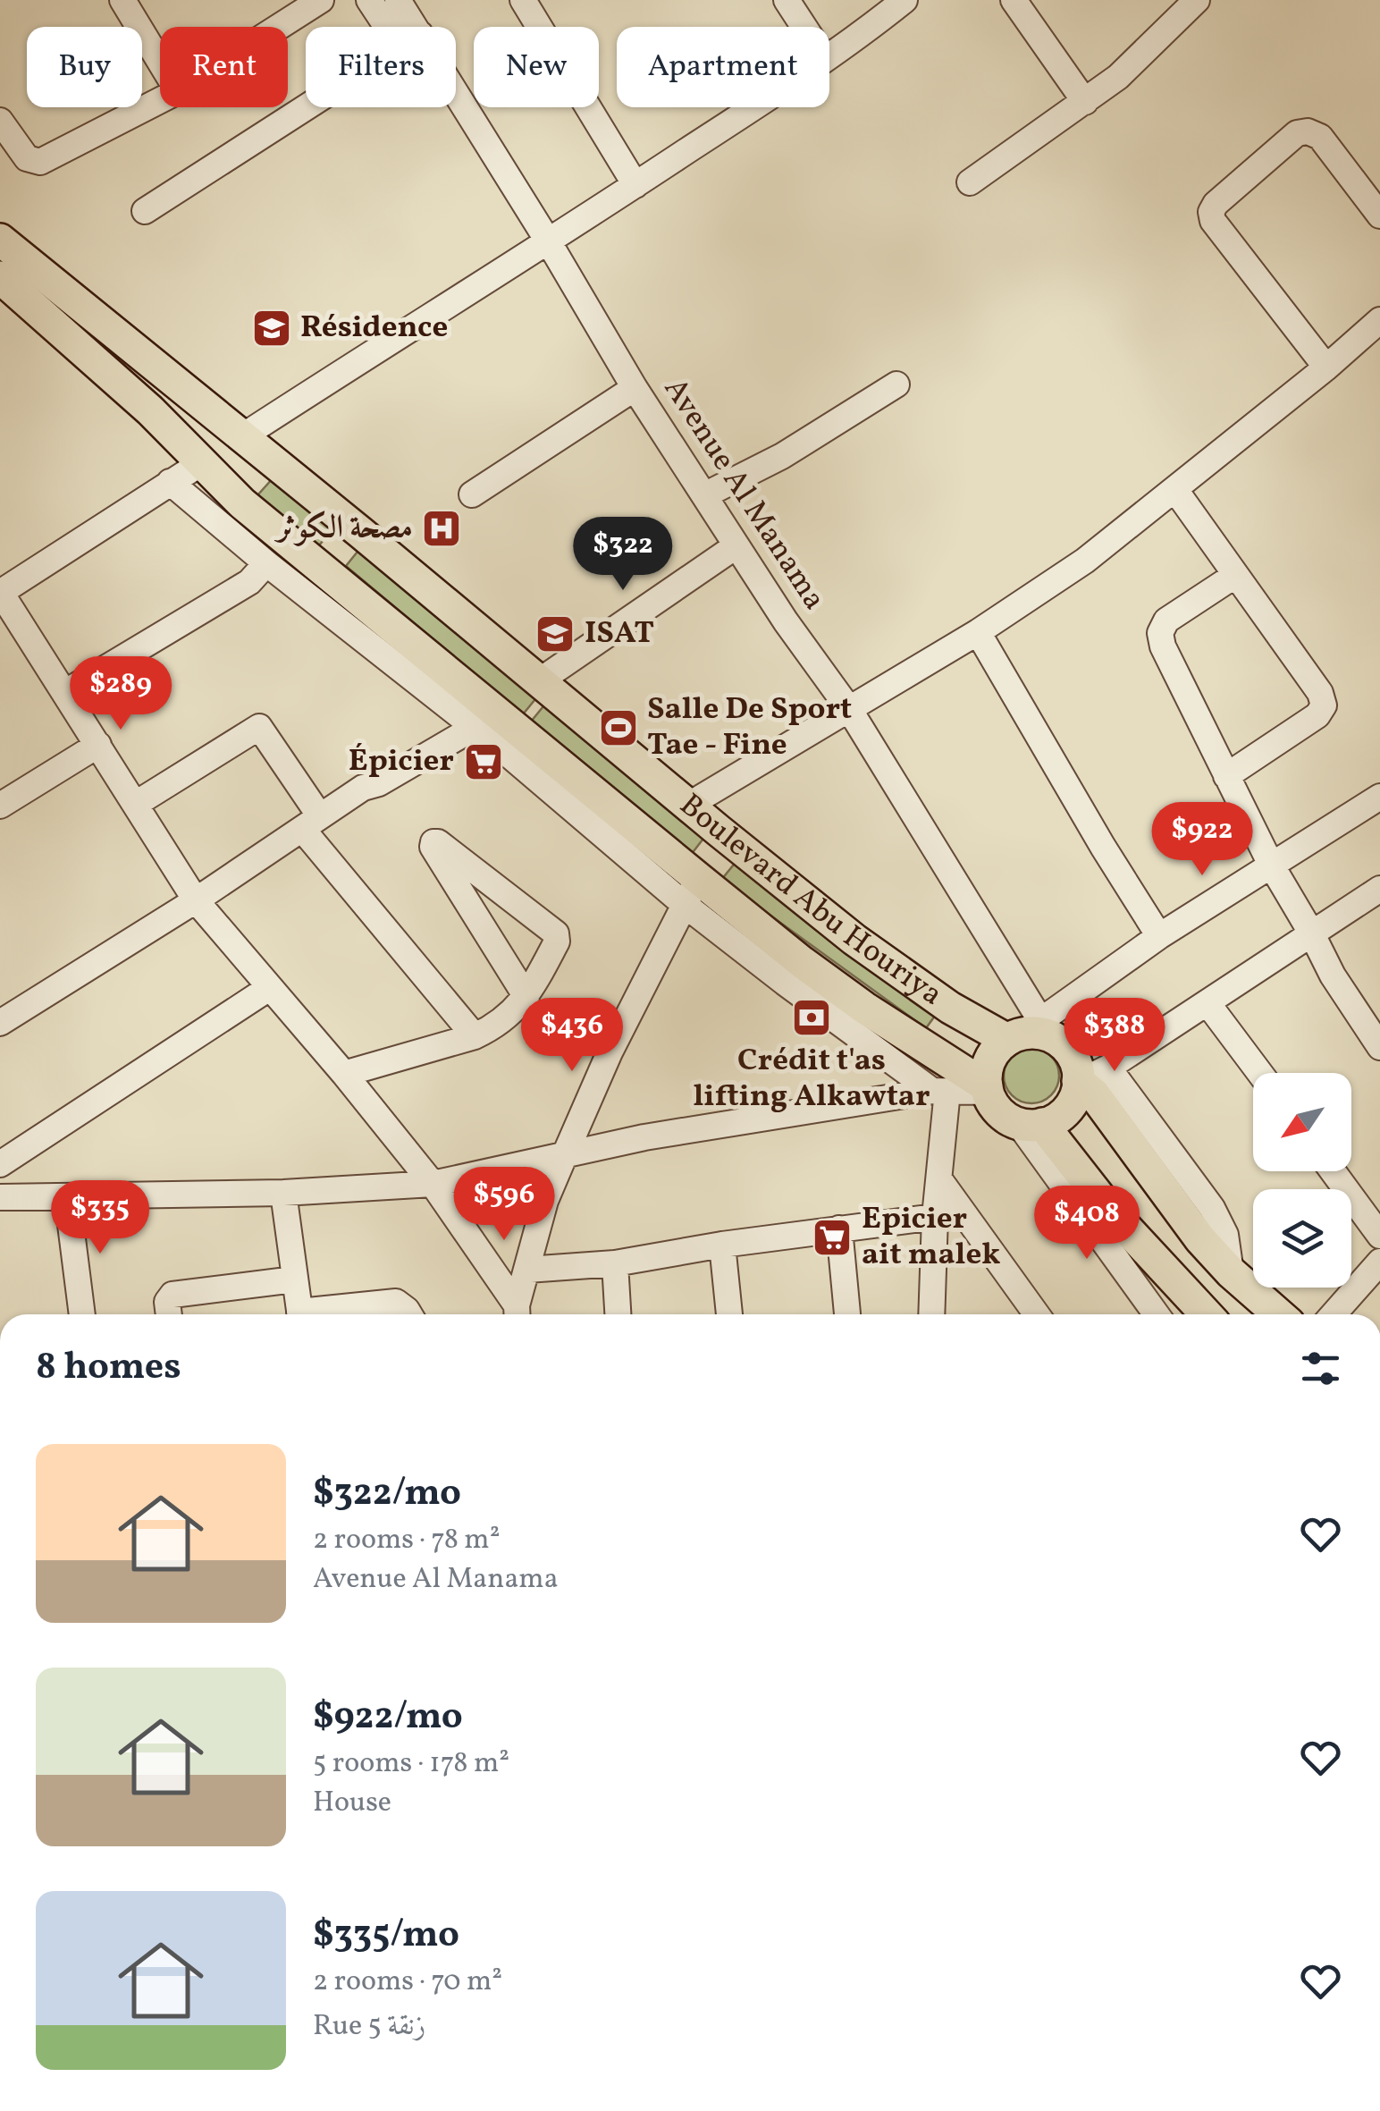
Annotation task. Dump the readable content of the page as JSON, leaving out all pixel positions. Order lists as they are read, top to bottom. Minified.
{"streets":{"main road":["Boulevard Abu Houriya"],"street":["Avenue Al Manama"]},"crossings":[["Avenue Al Manama","Boulevard Abu Houriya"]],"places":{"school or university":["Résidence","ISAT"],"hospital":["مصحة الكوثر"],"sports":["Salle De Sport Tae - Fine"],"supermarket":["Épicier","Epicier ait malek"],"bank":["Crédit t'as lifting Alkawtar"]},"north":"bottom left","page":{"chip":["Buy","Rent","Filters","New","Apartment"],"price":["$322","$289","$922","$436","$388","$596","$335","$408"],"heading":"8 homes","list":[{"name":"$322/mo","note":"2 rooms · 78 m² · Avenue Al Manama"},{"name":"$922/mo","note":"5 rooms · 178 m² · House"},{"name":"$335/mo","note":"2 rooms · 70 m² · Rue 5 زنقة"}]}}
